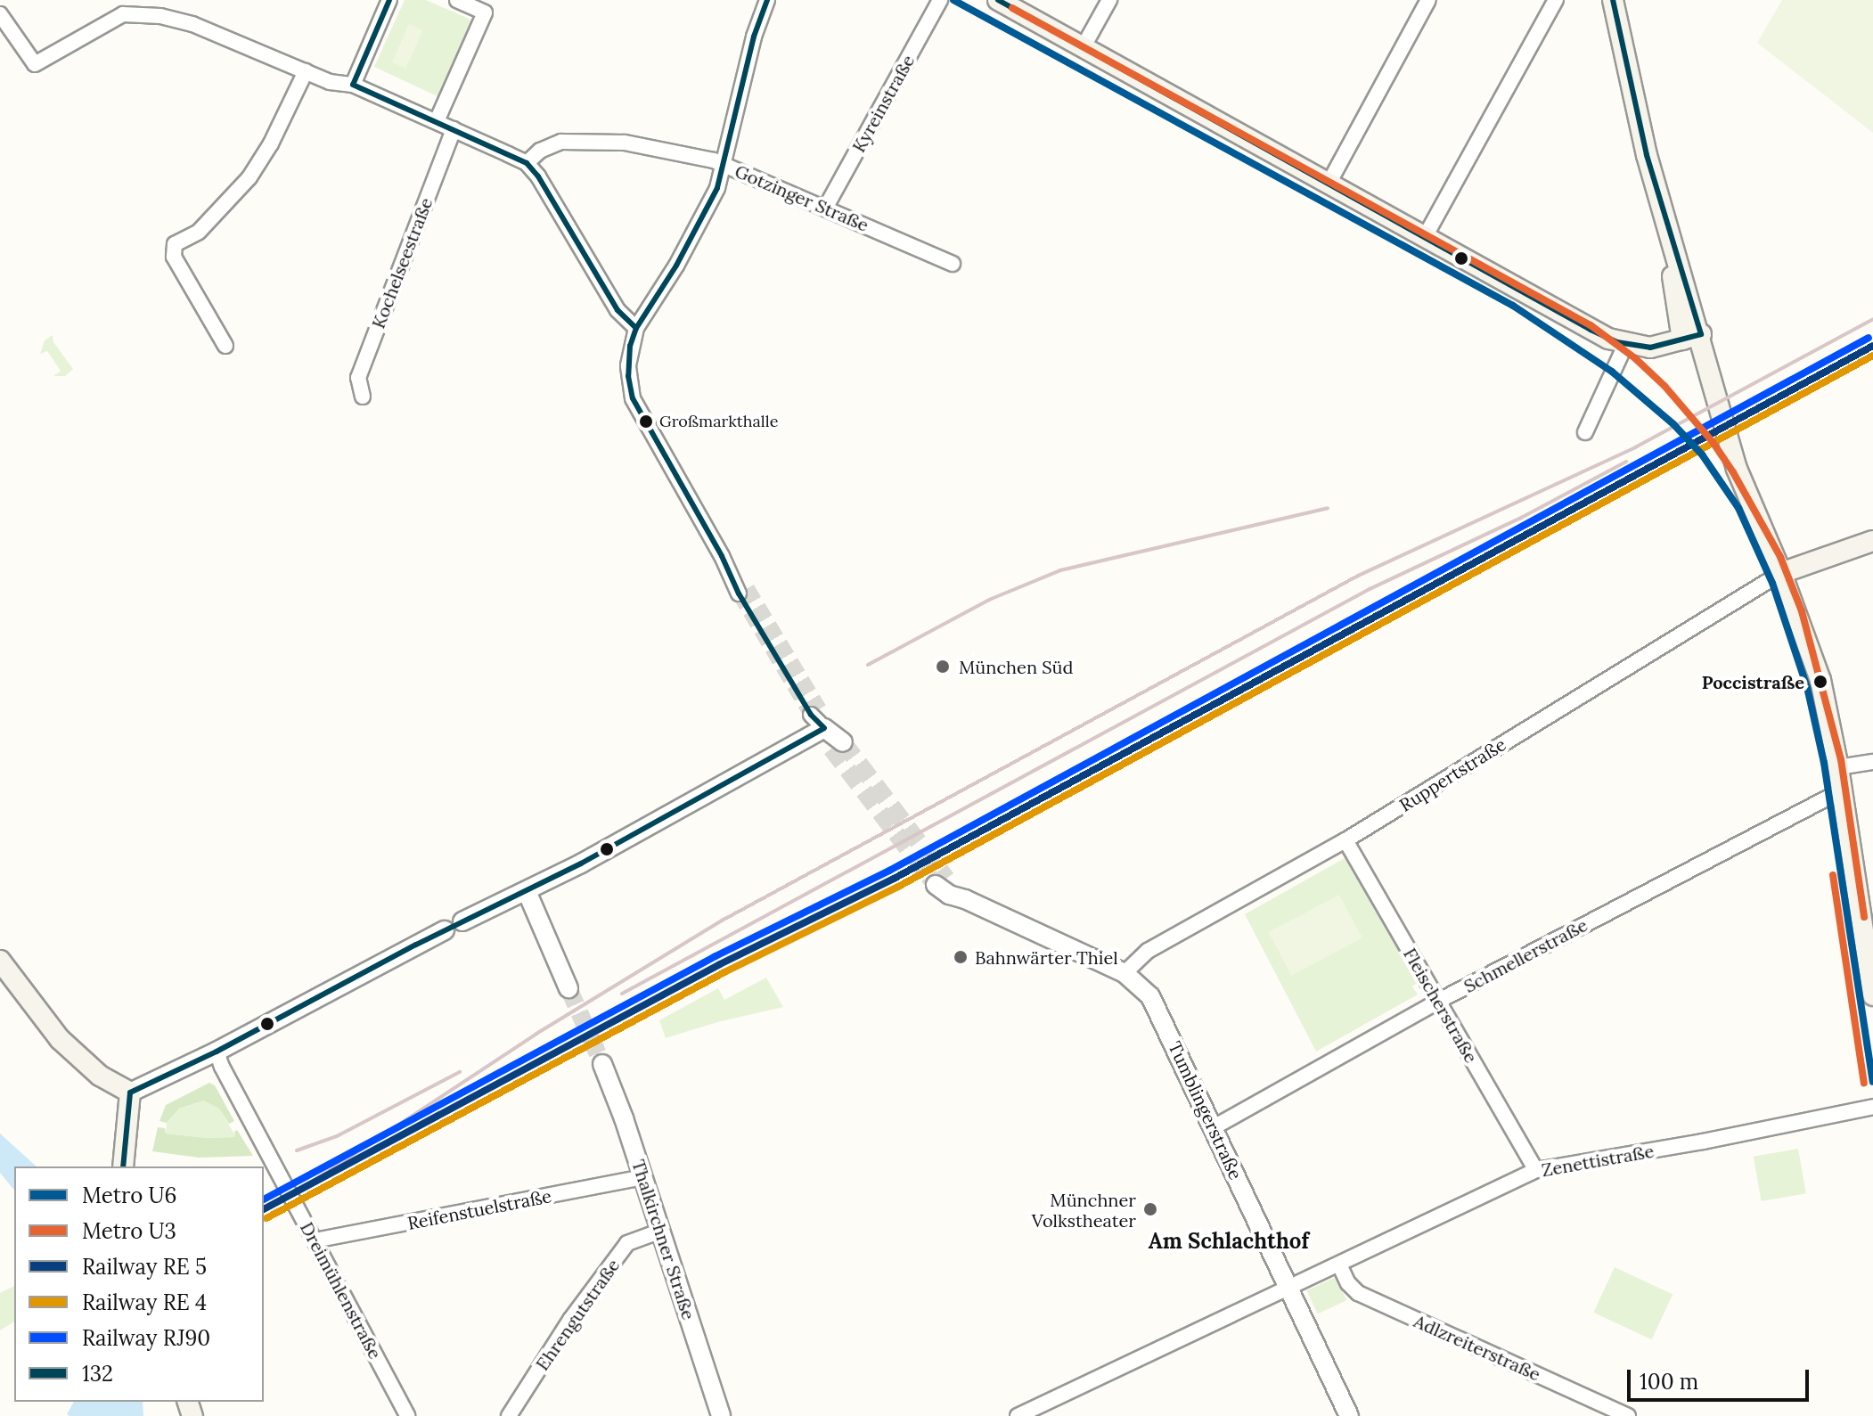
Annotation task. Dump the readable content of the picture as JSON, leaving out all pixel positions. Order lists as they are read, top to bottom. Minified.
{"streets":{"street":["Kyreinstraße","Gotzinger Straße","Kochelseestraße","Ruppertstraße","Schmellerstraße","Fleischerstraße","Tumblingerstraße","Zenettistraße","Reifenstuelstraße","Thalkirchner Straße","Dreimühlenstraße","Ehrengutstraße","Adlzreiterstraße"]},"crossings":[["Kyreinstraße","Gotzinger Straße"],["Ruppertstraße","Fleischerstraße"],["Ruppertstraße","Tumblingerstraße"],["Schmellerstraße","Fleischerstraße"],["Schmellerstraße","Tumblingerstraße"],["Fleischerstraße","Zenettistraße"],["Tumblingerstraße","Zenettistraße"],["Zenettistraße","Adlzreiterstraße"],["Reifenstuelstraße","Thalkirchner Straße"],["Reifenstuelstraße","Dreimühlenstraße"],["Thalkirchner Straße","Ehrengutstraße"]],"districts":["Am Schlachthof"],"places":["Großmarkthalle","München Süd","Poccistraße","Bahnwärter Thiel","Münchner Volkstheater"],"lines":["metro line U6","transit line 132","metro line U3","rail line RJ90"],"legend":["Metro U6","Metro U3","Railway RE 5","Railway RE 4","Railway RJ90","132"],"scale_bar":"100 m"}
